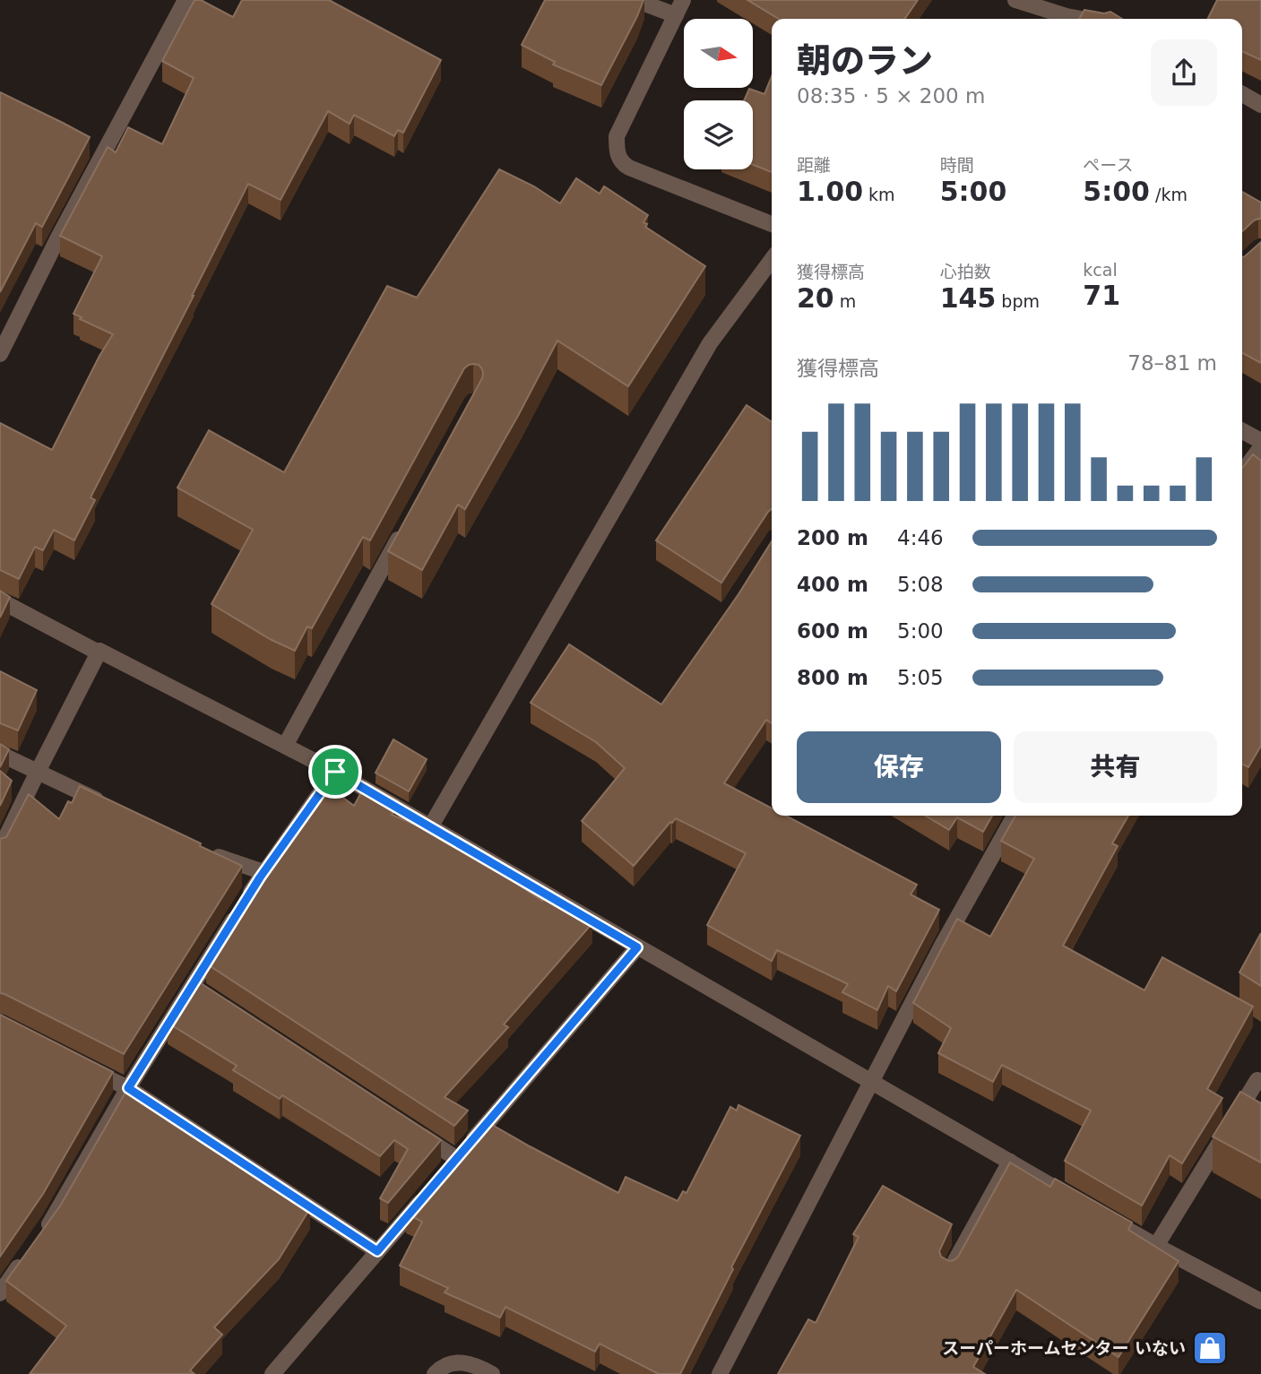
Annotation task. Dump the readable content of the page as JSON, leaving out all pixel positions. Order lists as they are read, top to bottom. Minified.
{"places":{"shop":["スーパーホームセンター いない"]},"north":"right","page":{"heading":["朝のラン","08:35 · 5 × 200 m"],"stats":[["距離","1.00 km"],["時間","5:00"],["ペース","5:00 /km"],["獲得標高","20 m"],["心拍数","145 bpm"],["kcal","71"]],"chart":["獲得標高","78–81 m"],"list":[{"name":"200 m","note":"4:46"},{"name":"400 m","note":"5:08"},{"name":"600 m","note":"5:00"},{"name":"800 m","note":"5:05"}],"buttons":["保存","共有"]}}
